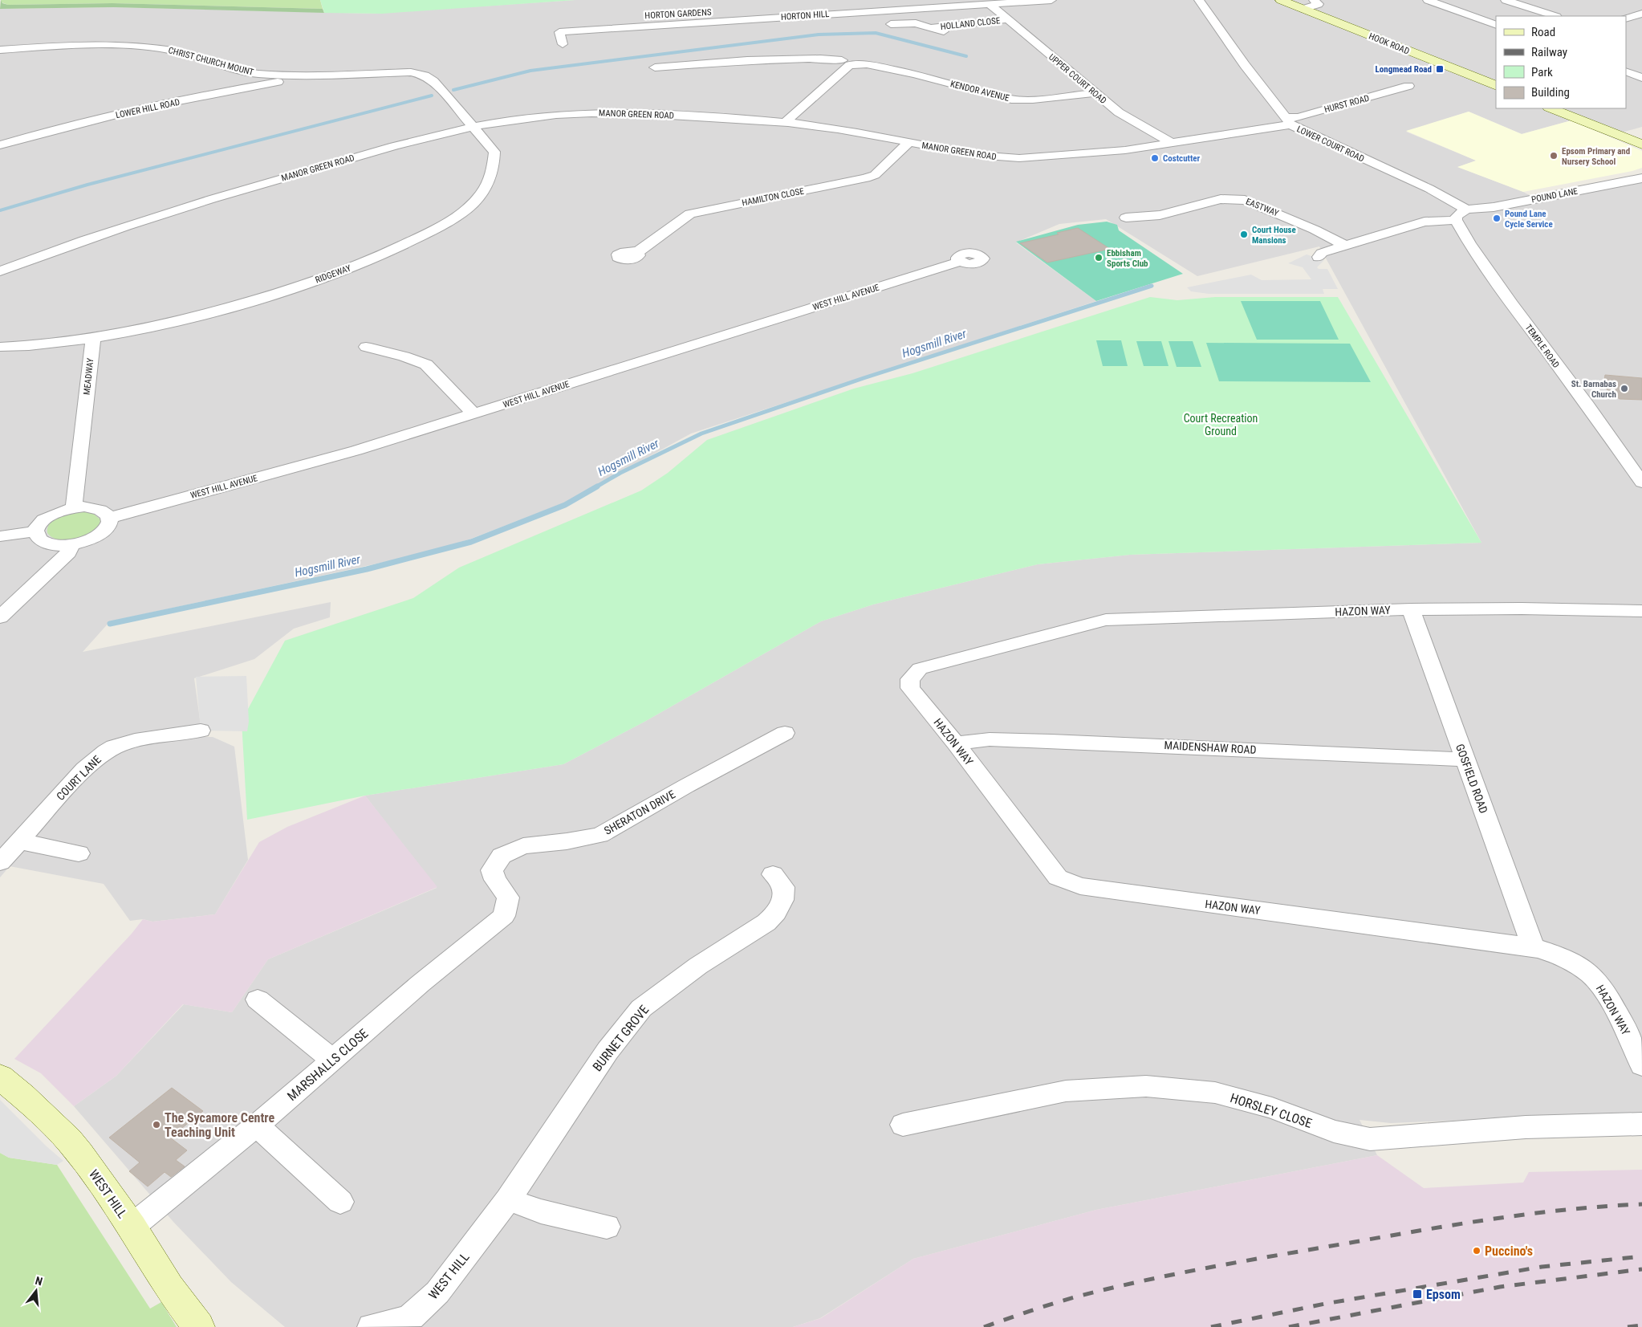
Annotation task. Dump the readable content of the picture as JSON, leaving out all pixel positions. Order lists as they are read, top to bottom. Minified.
{"streets":{"main road":["HOOK ROAD","WEST HILL"],"street":["HORTON GARDENS","HORTON HILL","HOLLAND CLOSE","CHRIST CHURCH MOUNT","UPPER COURT ROAD","KENDOR AVENUE","HURST ROAD","LOWER HILL ROAD","MANOR GREEN ROAD","LOWER COURT ROAD","POUND LANE","HAMILTON CLOSE","EASTWAY","RIDGEWAY","WEST HILL AVENUE","TEMPLE ROAD","MEADWAY","HAZON WAY","MAIDENSHAW ROAD","COURT LANE","GOSFIELD ROAD","SHERATON DRIVE","BURNET GROVE","MARSHALLS CLOSE","HORSLEY CLOSE"]},"crossings":[["HORTON GARDENS","HORTON HILL"],["HORTON HILL","UPPER COURT ROAD"],["HOLLAND CLOSE","UPPER COURT ROAD"],["CHRIST CHURCH MOUNT","LOWER HILL ROAD"],["CHRIST CHURCH MOUNT","MANOR GREEN ROAD"],["CHRIST CHURCH MOUNT","RIDGEWAY"],["UPPER COURT ROAD","KENDOR AVENUE"],["UPPER COURT ROAD","MANOR GREEN ROAD"],["HURST ROAD","MANOR GREEN ROAD"],["HURST ROAD","LOWER COURT ROAD"],["MANOR GREEN ROAD","LOWER COURT ROAD"],["MANOR GREEN ROAD","HAMILTON CLOSE"],["MANOR GREEN ROAD","RIDGEWAY"],["LOWER COURT ROAD","POUND LANE"],["RIDGEWAY","MEADWAY"],["HAZON WAY","MAIDENSHAW ROAD"],["HAZON WAY","GOSFIELD ROAD"],["MAIDENSHAW ROAD","GOSFIELD ROAD"],["SHERATON DRIVE","MARSHALLS CLOSE"],["BURNET GROVE","WEST HILL"],["MARSHALLS CLOSE","WEST HILL"]],"water":["Hogsmill River"],"parks":["Court Recreation Ground"],"places":{"transit":["Longmead Road","Epsom"],"other":["Epsom Primary and Nursery School","Costcutter","Pound Lane Cycle Service","Court House Mansions","Ebbisham Sports Club","St. Barnabas Church","The Sycamore Centre Teaching Unit","Puccino's"]},"legend":["Road","Railway","Park","Building"],"north":"top"}
